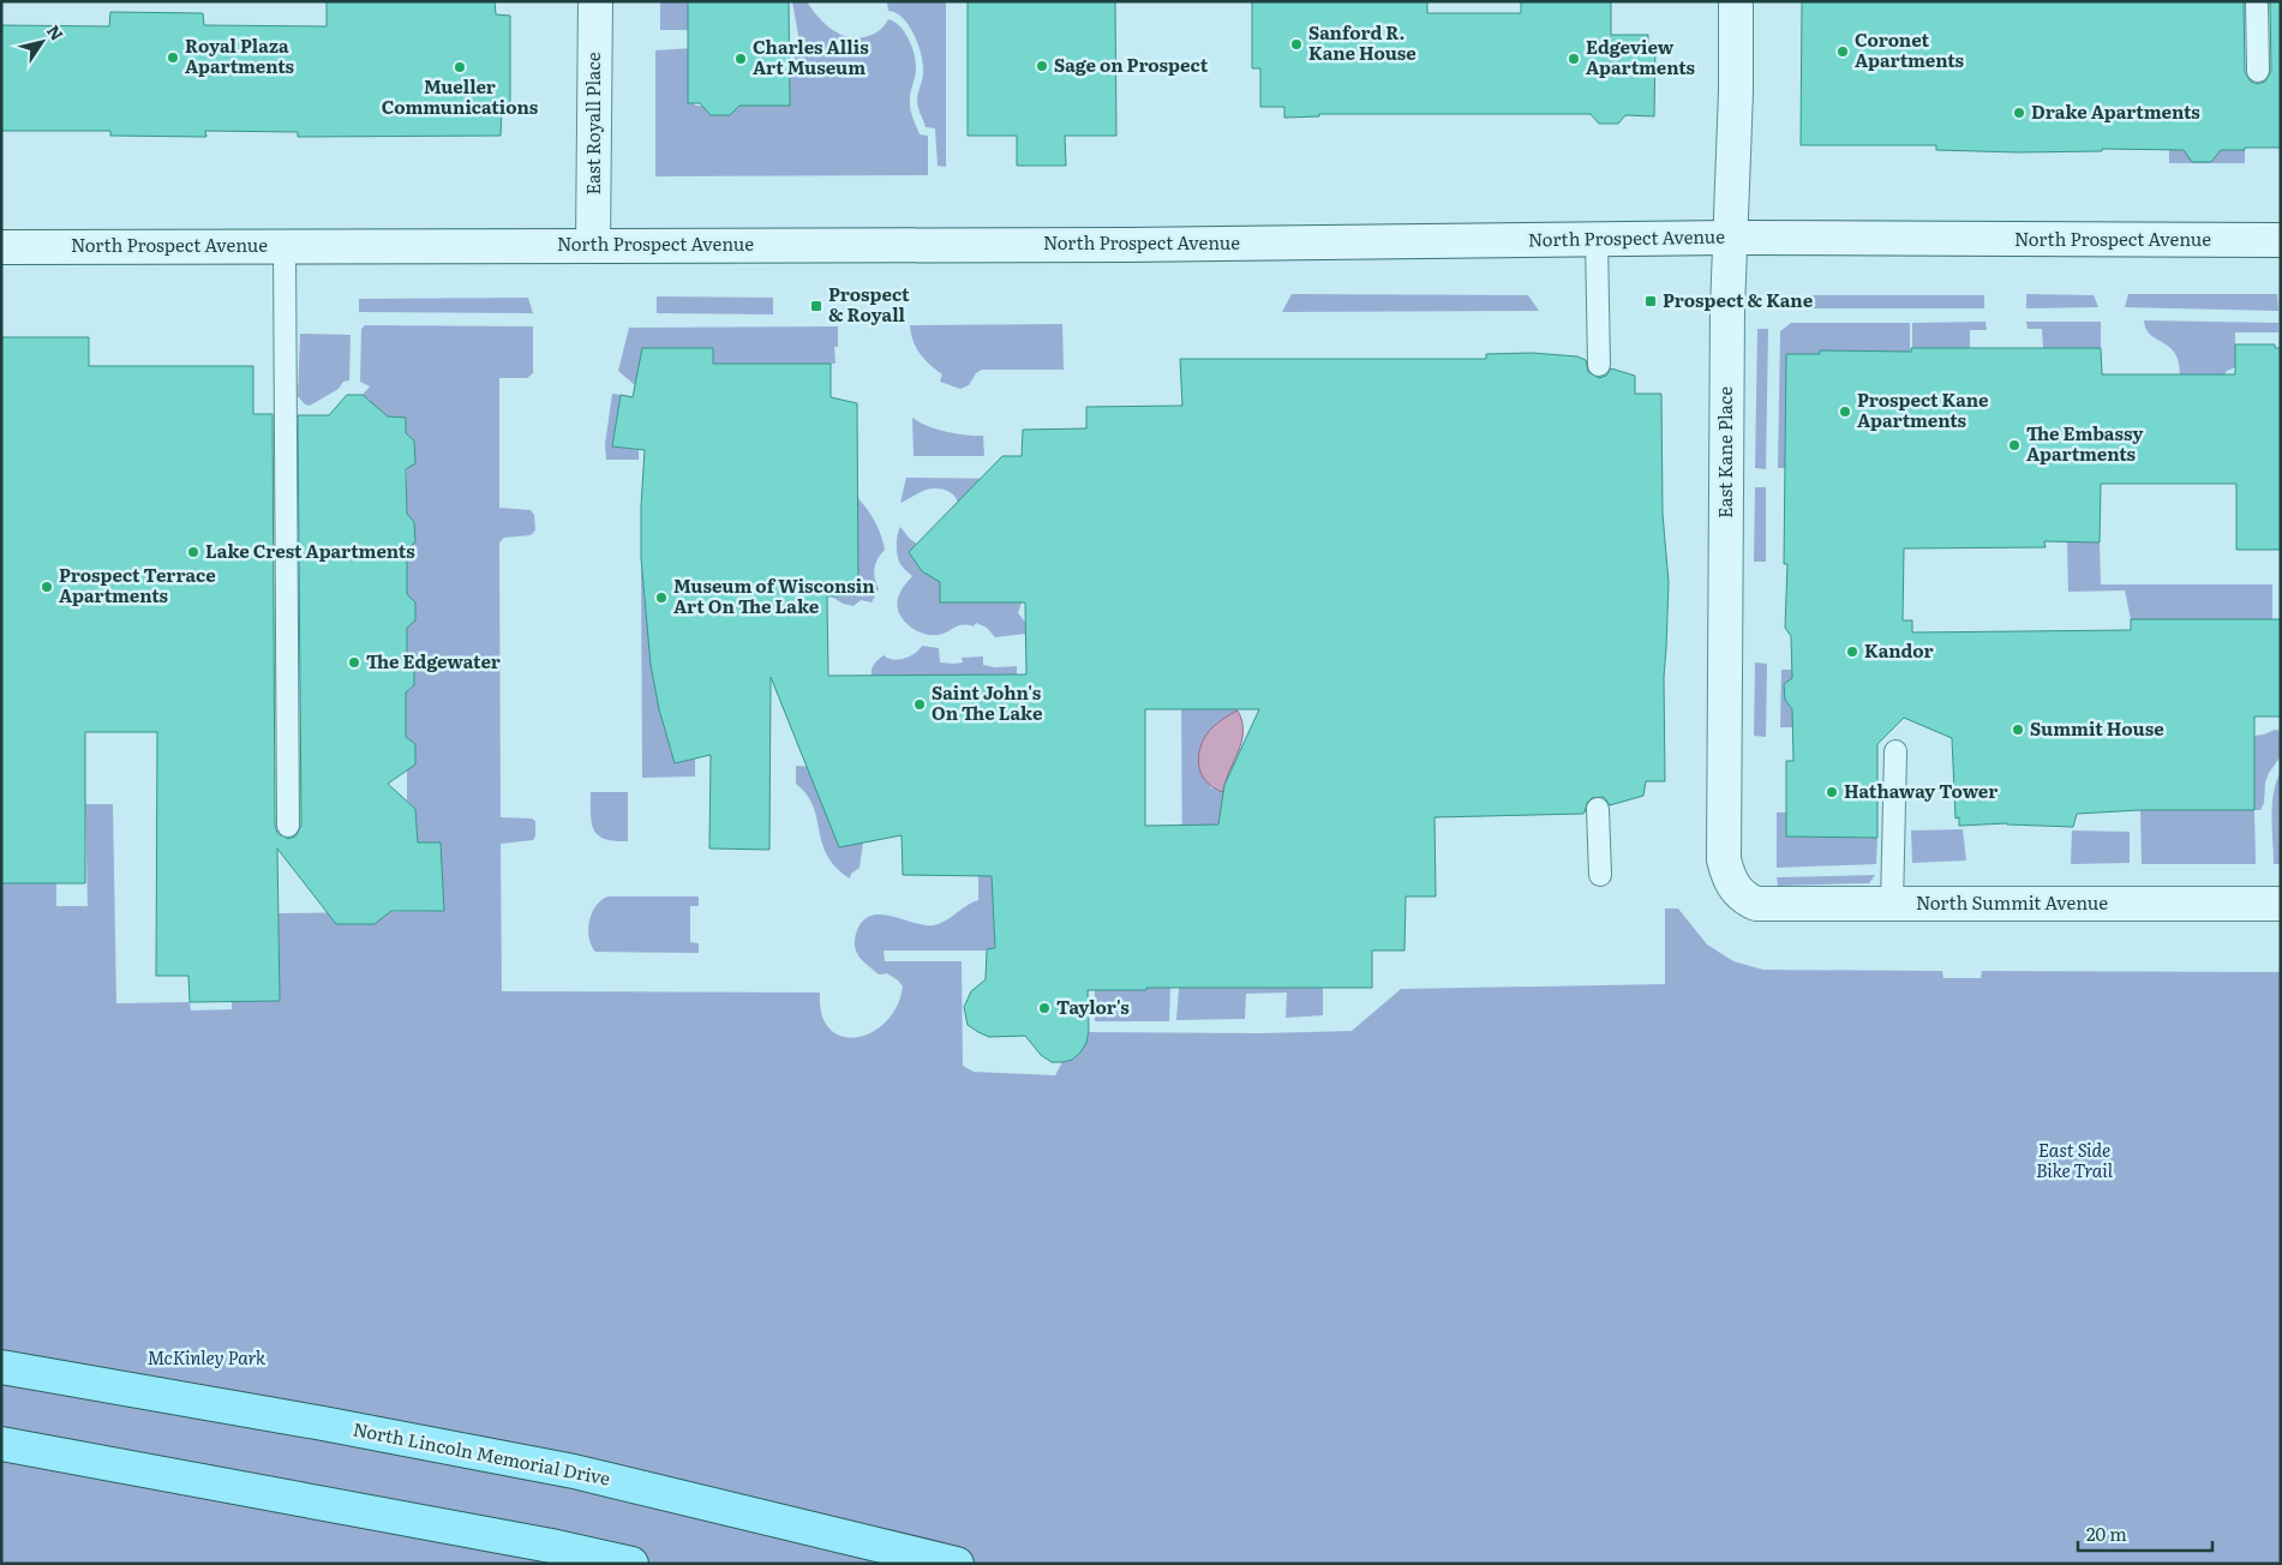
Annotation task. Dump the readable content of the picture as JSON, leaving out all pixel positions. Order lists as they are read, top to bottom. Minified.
{"streets":{"main road":["East Royall Place","North Prospect Avenue","East Kane Place","North Summit Avenue","North Lincoln Memorial Drive"]},"crossings":[["East Royall Place","North Prospect Avenue"],["North Prospect Avenue","East Kane Place"],["East Kane Place","North Summit Avenue"]],"parks":["East Side Bike Trail","McKinley Park"],"places":{"other":["Sanford R. Kane House","Coronet Apartments","Royal Plaza Apartments","Charles Allis Art Museum","Edgeview Apartments","Sage on Prospect","Mueller Communications","Drake Apartments","Prospect Kane Apartments","The Embassy Apartments","Lake Crest Apartments","Prospect Terrace Apartments","Museum of Wisconsin Art On The Lake","Kandor","The Edgewater","Saint John's On The Lake","Summit House","Hathaway Tower","Taylor's"],"transit":["Prospect & Kane","Prospect & Royall"]},"scale_bar":"20 m","north":"top right"}
